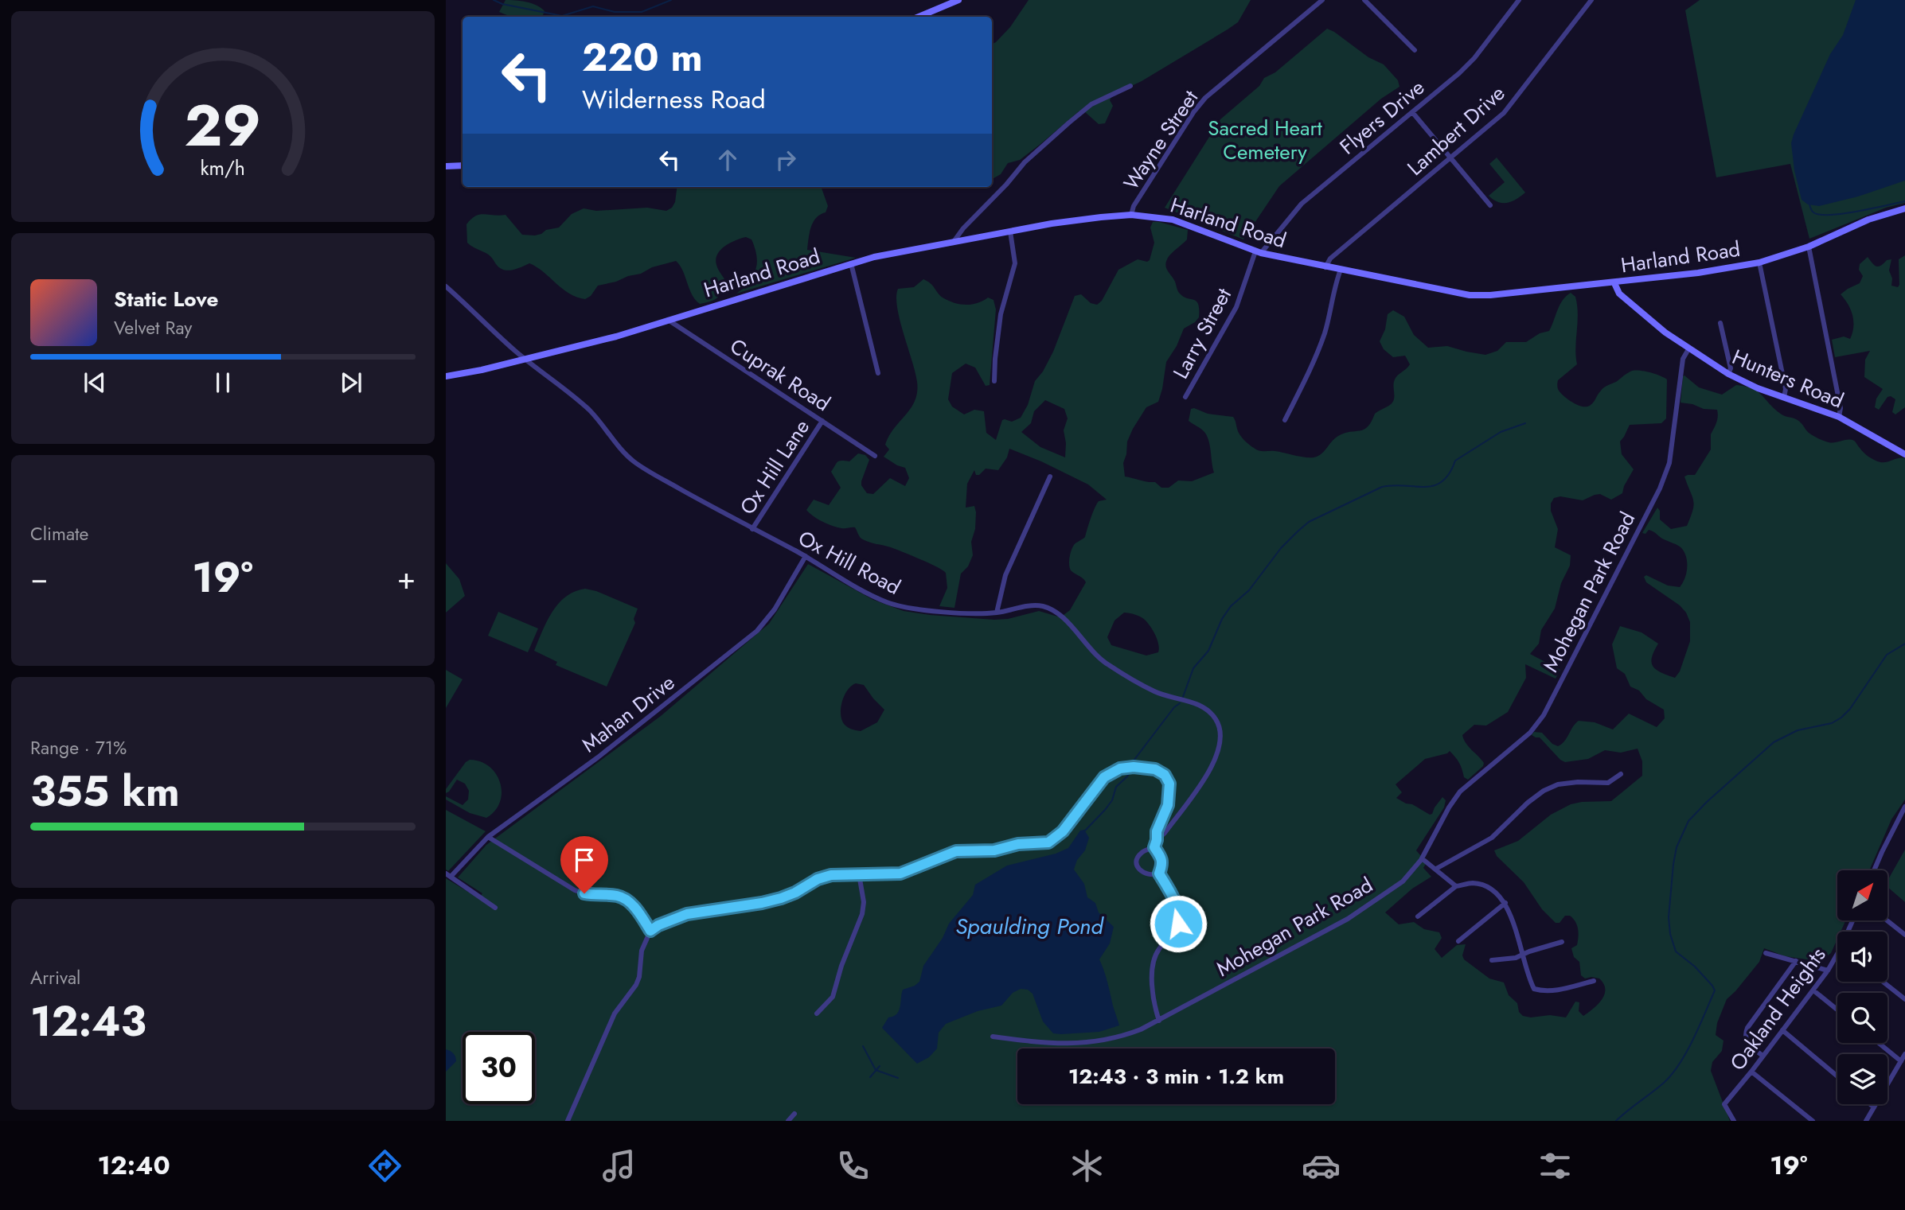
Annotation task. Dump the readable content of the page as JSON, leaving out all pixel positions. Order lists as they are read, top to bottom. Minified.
{"streets":{"main road":["Harland Road","Hunters Road"],"street":["Flyers Drive","Lambert Drive","Wayne Street","Larry Street","Cuprak Road","Ox Hill Lane","Ox Hill Road","Mohegan Park Road","Mahan Drive","Oakland Heights"]},"crossings":[["Flyers Drive","Harland Road"],["Flyers Drive","Larry Street"],["Lambert Drive","Harland Road"],["Wayne Street","Harland Road"],["Harland Road","Larry Street"],["Harland Road","Cuprak Road"],["Harland Road","Hunters Road"],["Harland Road","Ox Hill Road"],["Cuprak Road","Ox Hill Lane"],["Hunters Road","Mohegan Park Road"],["Ox Hill Lane","Ox Hill Road"],["Ox Hill Road","Mahan Drive"]],"water":["Spaulding Pond"],"parks":["Sacred Heart Cemetery"],"north":"top right","page":{"turn":["220 m","Wilderness Road"],"song":["Static Love","Velvet Ray"],"tile":["Climate",["Range · 71%","355 km"],["Arrival","12:43"]],"heat":["−","19°","+"],"limit":"30","trip":"12:43 · 3 min · 1.2 km","tabs":["12:40","19°"],"gauge":["29","km/h"]}}
